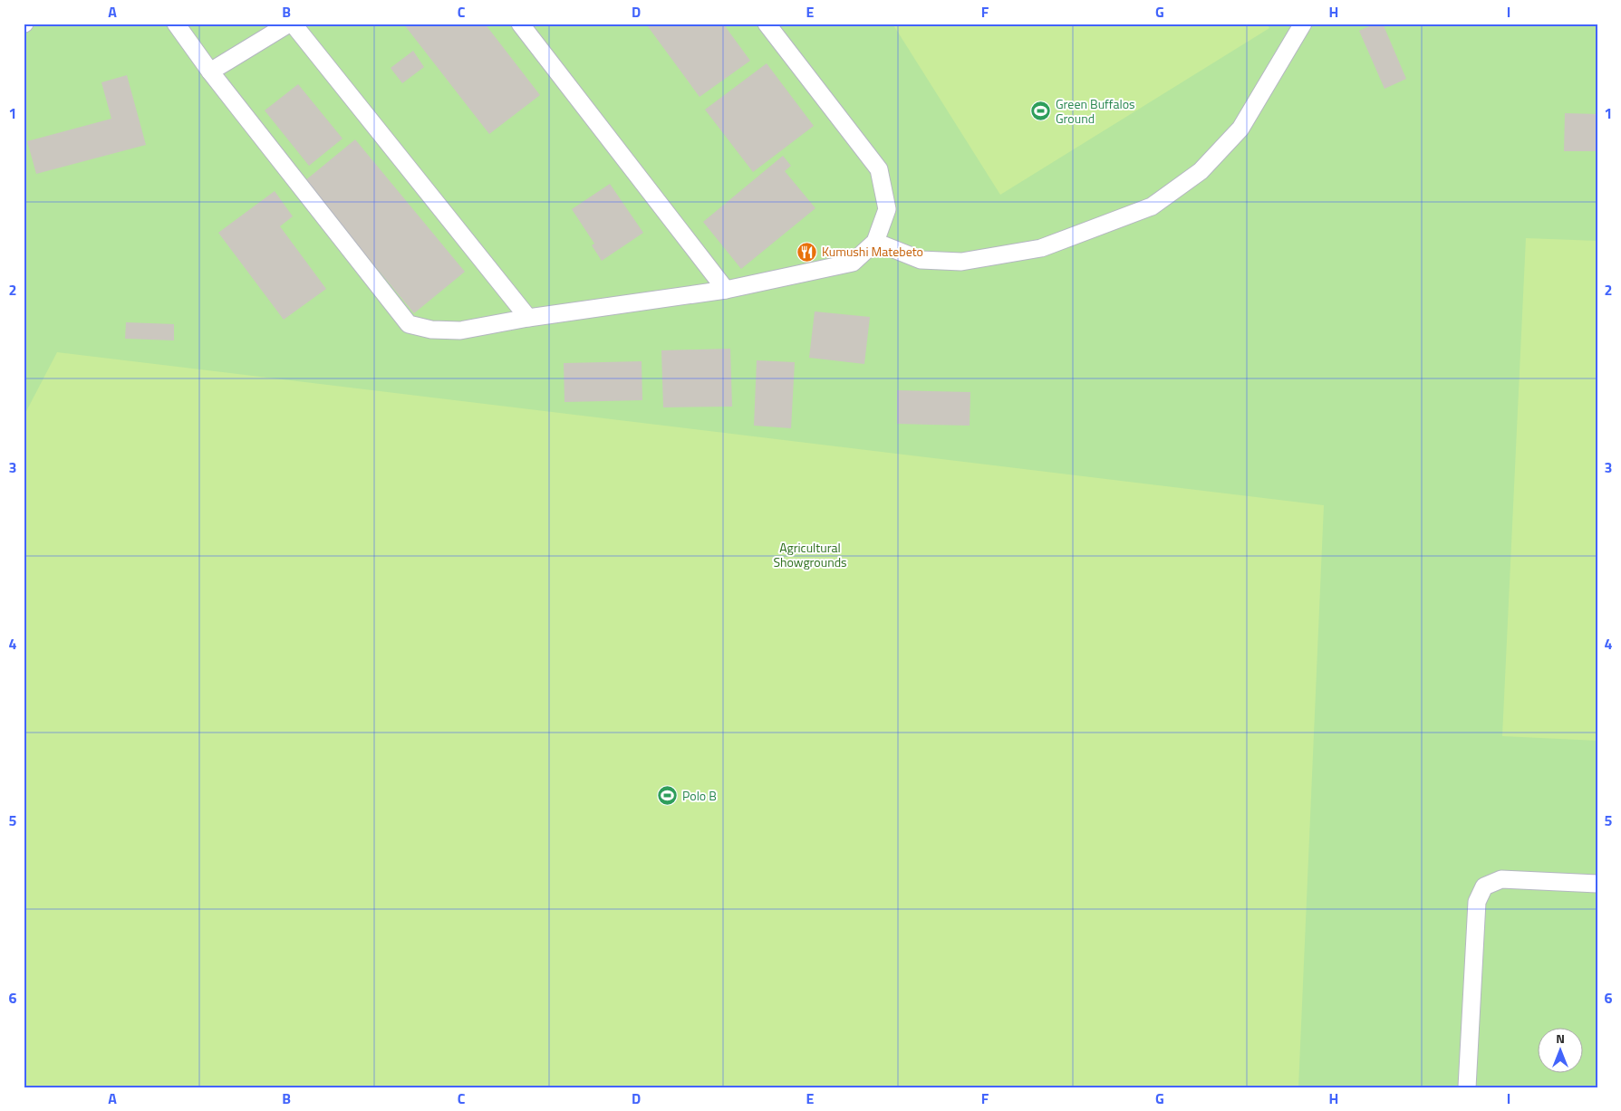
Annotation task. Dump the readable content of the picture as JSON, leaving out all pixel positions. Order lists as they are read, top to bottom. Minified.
{"parks":["Agricultural Showgrounds"],"places":{"sports":["Green Buffalos Ground","Polo B"],"restaurant":["Kumushi Matebeto"]},"north":"top","grid":{"columns":["A","B","C","D","E","F","G","H","I"],"rows":["1","2","3","4","5","6"]}}
